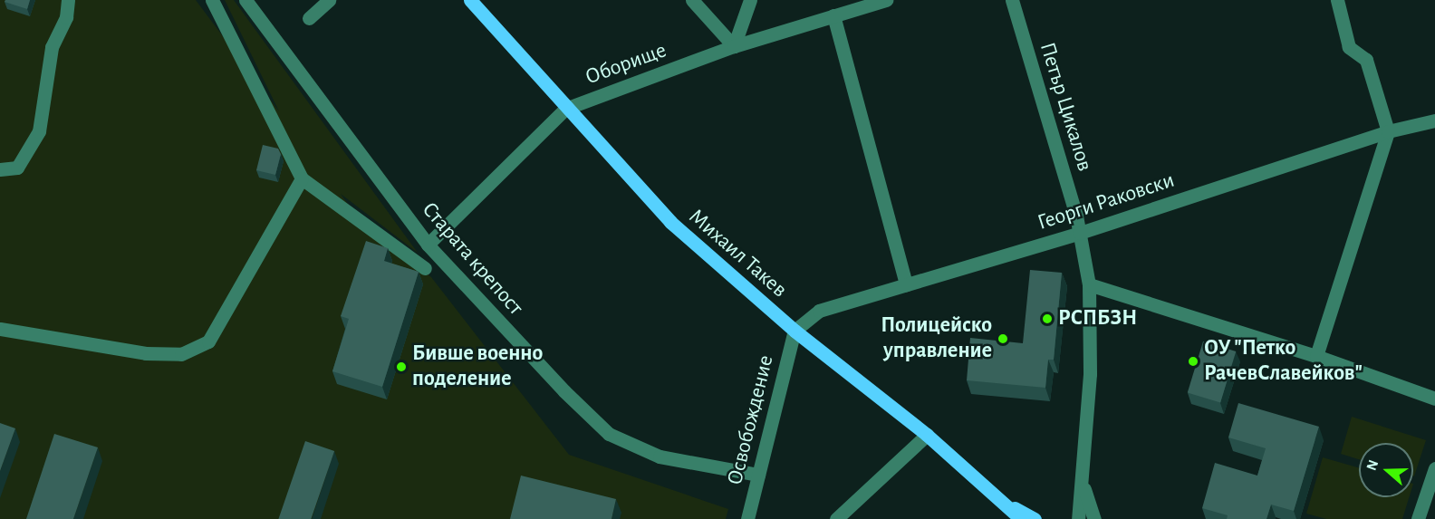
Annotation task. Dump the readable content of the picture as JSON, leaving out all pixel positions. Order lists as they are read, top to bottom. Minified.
{"streets":{"main road":["Михаил Такев"],"street":["Оборище","Петър Цикалов","Георги Раковски","Старата крепост","Освобождение"]},"crossings":[["Оборище","Михаил Такев"],["Оборище","Старата крепост"],["Петър Цикалов","Георги Раковски"],["Георги Раковски","Михаил Такев"],["Георги Раковски","Освобождение"],["Михаил Такев","Освобождение"],["Старата крепост","Освобождение"]],"places":["РСПБЗН","Полицейско управление","ОУ \"Петко РачевСлавейков\"","Бивше военно поделение"],"north":"left"}
